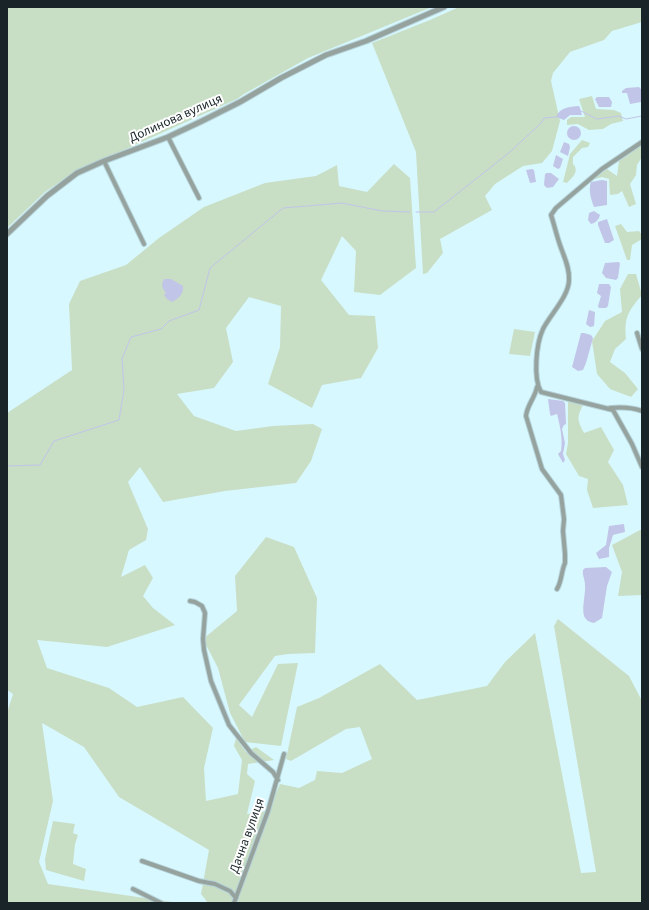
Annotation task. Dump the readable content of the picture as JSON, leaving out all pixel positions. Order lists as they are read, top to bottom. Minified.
{"streets":{"street":["Долинова вулиця","Дачна вулиця"]}}
